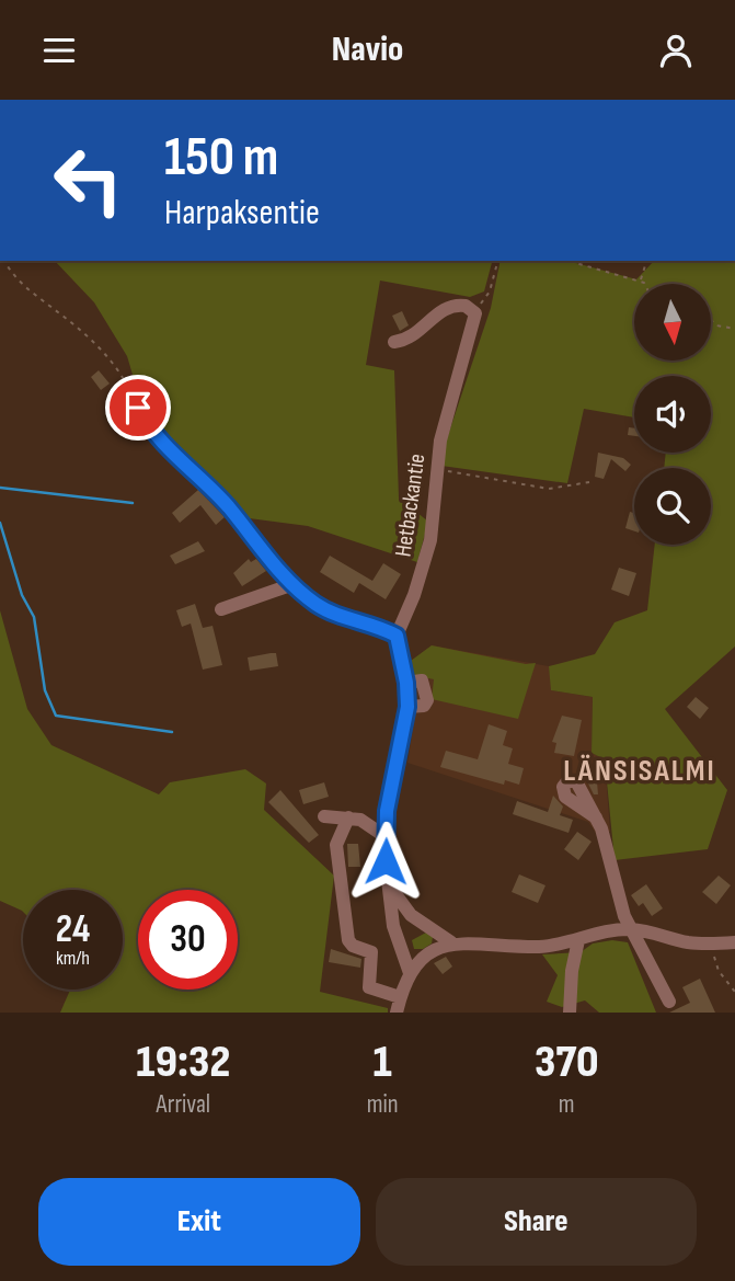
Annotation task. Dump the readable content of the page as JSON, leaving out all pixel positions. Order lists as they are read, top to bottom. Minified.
{"streets":{"street":["Hetbackantie"]},"districts":["LÄNSISALMI"],"north":"bottom","page":{"header":"Navio","turn":["150 m","Harpaksentie"],"speed":"24 km/h","limit":"30","eta":["19:32","Arrival","1","min","370","m"],"buttons":["Exit","Share"]}}
